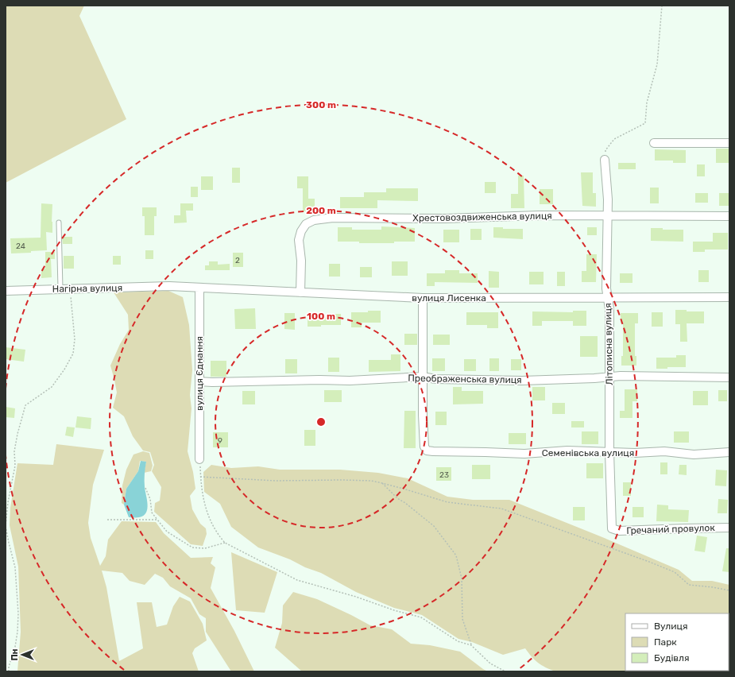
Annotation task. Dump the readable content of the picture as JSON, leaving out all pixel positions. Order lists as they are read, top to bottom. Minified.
{"streets":{"street":["Хрестовоздвиженська вулиця","Нагірна вулиця","вулиця Лисенка","Літописна вулиця","вулиця Єднання","Преображенська вулиця","Семенівська вулиця","Гречаний провулок"]},"crossings":[["Хрестовоздвиженська вулиця","вулиця Лисенка"],["Хрестовоздвиженська вулиця","Літописна вулиця"],["Нагірна вулиця","вулиця Лисенка"],["вулиця Лисенка","Літописна вулиця"],["вулиця Лисенка","вулиця Єднання"],["Літописна вулиця","Преображенська вулиця"],["Літописна вулиця","Семенівська вулиця"],["Літописна вулиця","Гречаний провулок"],["вулиця Єднання","Преображенська вулиця"],["Преображенська вулиця","Семенівська вулиця"]],"house_numbers":["24","2","9","23"],"legend":["Вулиця","Парк","Будівля"],"north":"left","rings":["300 m","200 m","100 m"]}
